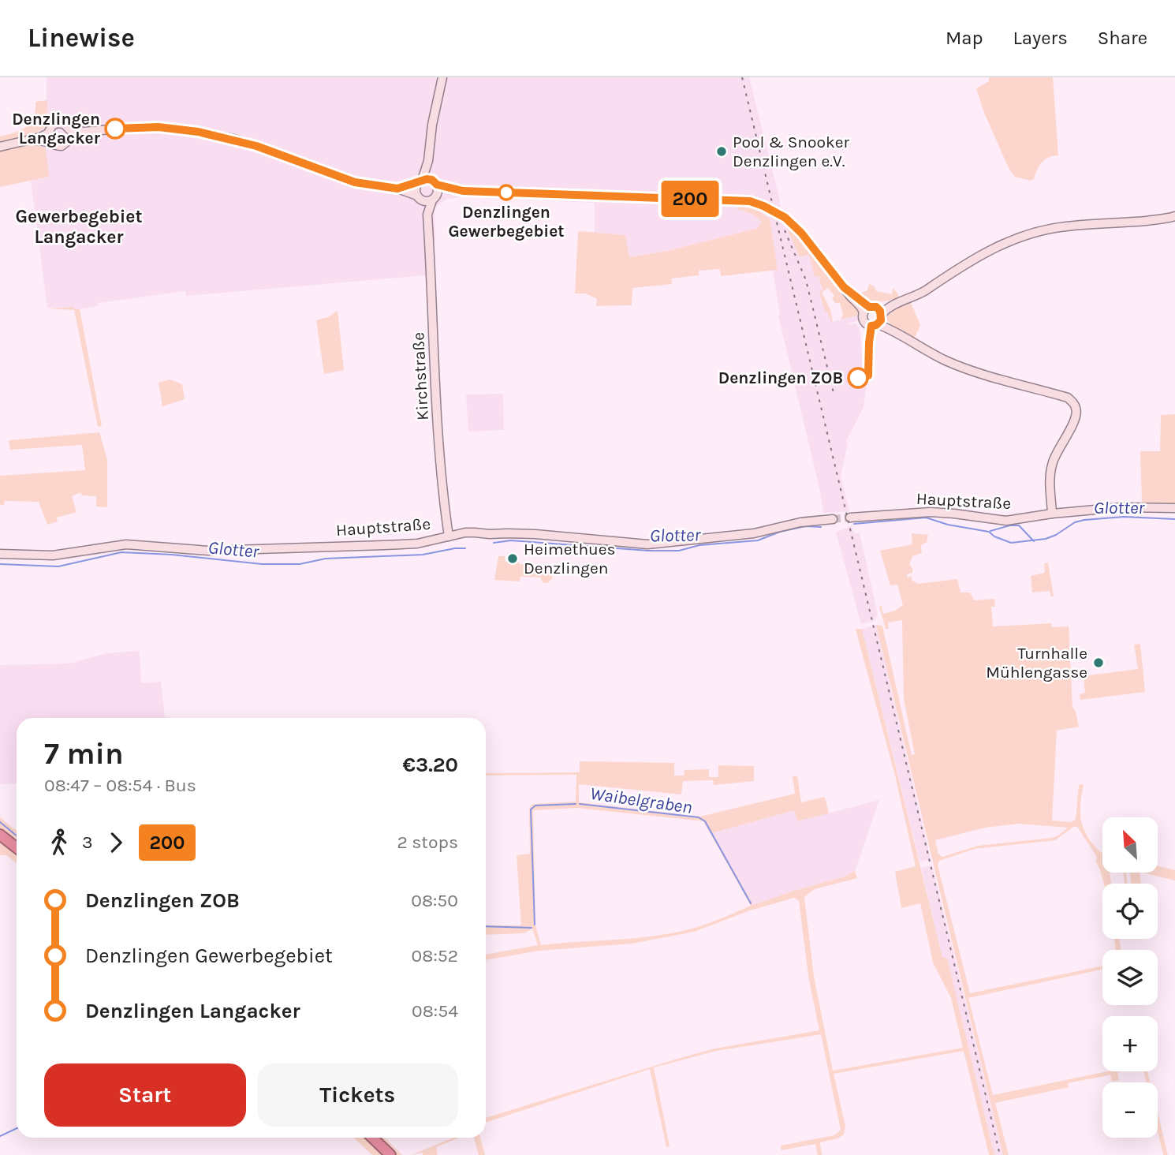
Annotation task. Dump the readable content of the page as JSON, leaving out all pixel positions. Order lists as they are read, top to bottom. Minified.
{"streets":{"main road":["Kirchstraße","Hauptstraße"]},"crossings":[["Kirchstraße","Hauptstraße"]],"districts":["Gewerbegebiet Langacker"],"water":["Glotter","Waibelgraben"],"places":["Denzlingen Langacker","Pool & Snooker Denzlingen e.V.","Denzlingen Gewerbegebiet","Denzlingen ZOB","Heimethues Denzlingen","Turnhalle Mühlengasse"],"lines":["bus line 200"],"north":"top left","page":{"header":"Linewise","nav":["Map","Layers","Share"],"on_map":"200","heading":["7 min","08:47 – 08:54 · Bus","€3.20"],"legs":["3","200","2 stops"],"map_buttons":["+","−"],"list":[{"name":"Denzlingen ZOB","value":"08:50"},{"name":"Denzlingen Gewerbegebiet","value":"08:52"},{"name":"Denzlingen Langacker","value":"08:54"}],"buttons":["Start","Tickets"]}}
